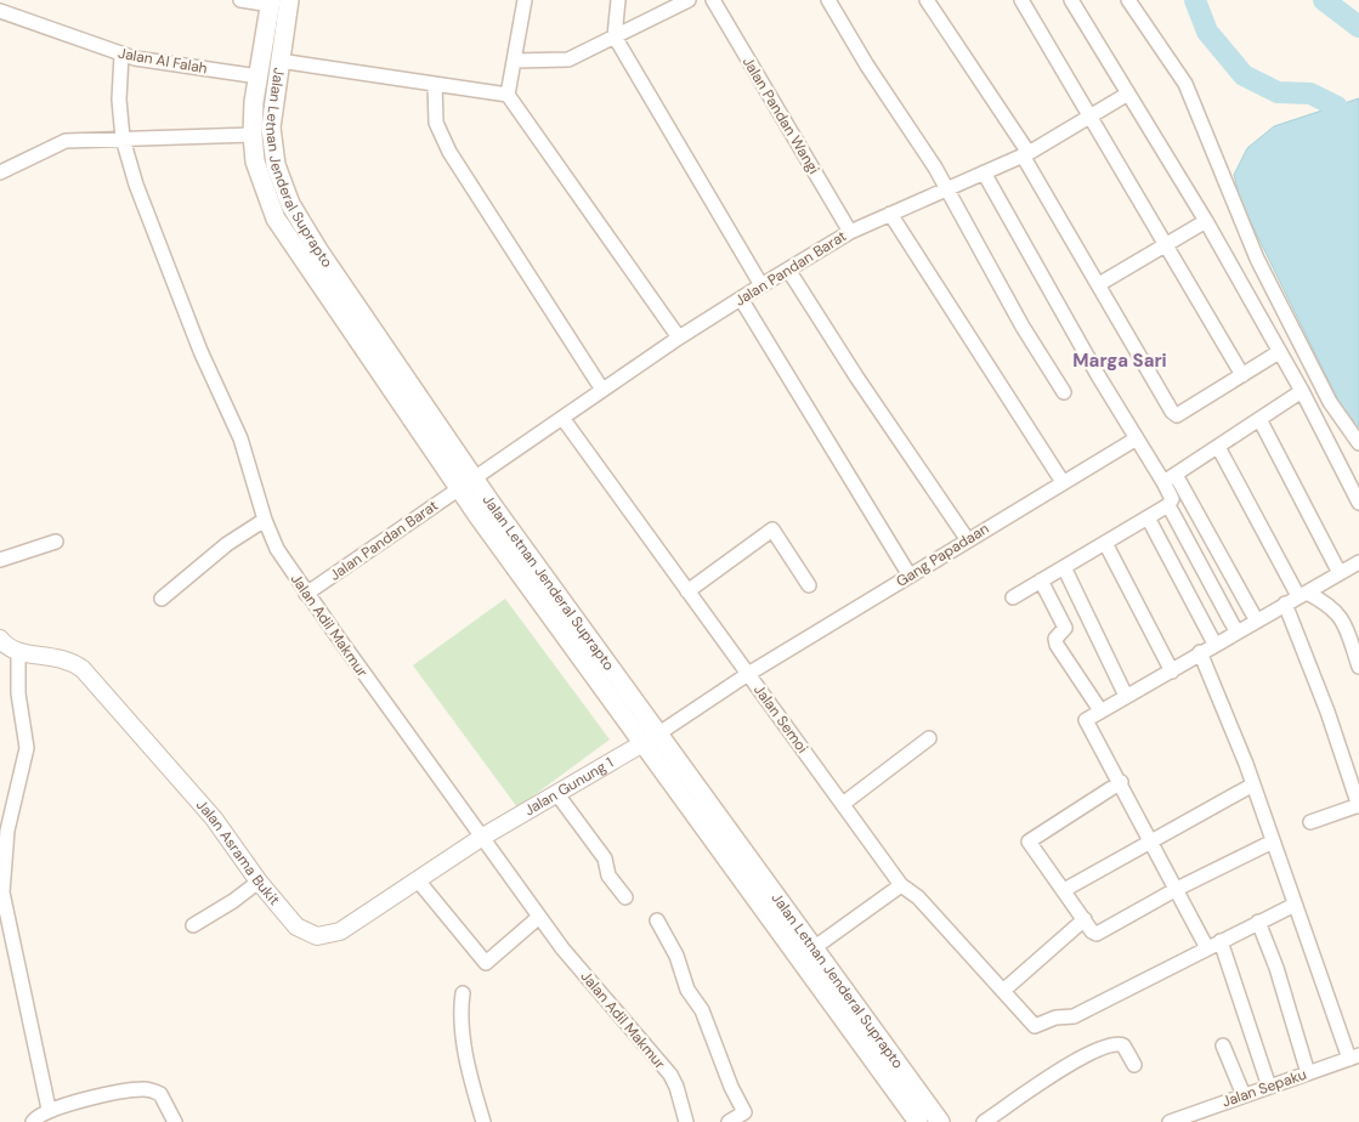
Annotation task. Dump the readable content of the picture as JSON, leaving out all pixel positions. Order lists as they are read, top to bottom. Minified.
{"streets":{"main road":["Jalan Letnan Jenderal Suprapto"],"street":["Jalan Al Falah","Jalan Pandan Wangi","Jalan Pandan Barat","Gang Papadaan","Jalan Adil Makmur","Jalan Semoi","Jalan Gunung 1","Jalan Asrama Bukit","Jalan Sepaku"]},"crossings":[["Jalan Al Falah","Jalan Letnan Jenderal Suprapto"],["Jalan Al Falah","Jalan Adil Makmur"],["Jalan Pandan Wangi","Jalan Pandan Barat"],["Jalan Letnan Jenderal Suprapto","Jalan Pandan Barat"],["Jalan Letnan Jenderal Suprapto","Gang Papadaan"],["Jalan Letnan Jenderal Suprapto","Jalan Gunung 1"],["Jalan Pandan Barat","Jalan Adil Makmur"],["Jalan Pandan Barat","Jalan Semoi"],["Gang Papadaan","Jalan Semoi"],["Gang Papadaan","Jalan Gunung 1"],["Jalan Adil Makmur","Jalan Gunung 1"],["Jalan Adil Makmur","Jalan Asrama Bukit"],["Jalan Gunung 1","Jalan Asrama Bukit"]],"districts":["Marga Sari"]}
